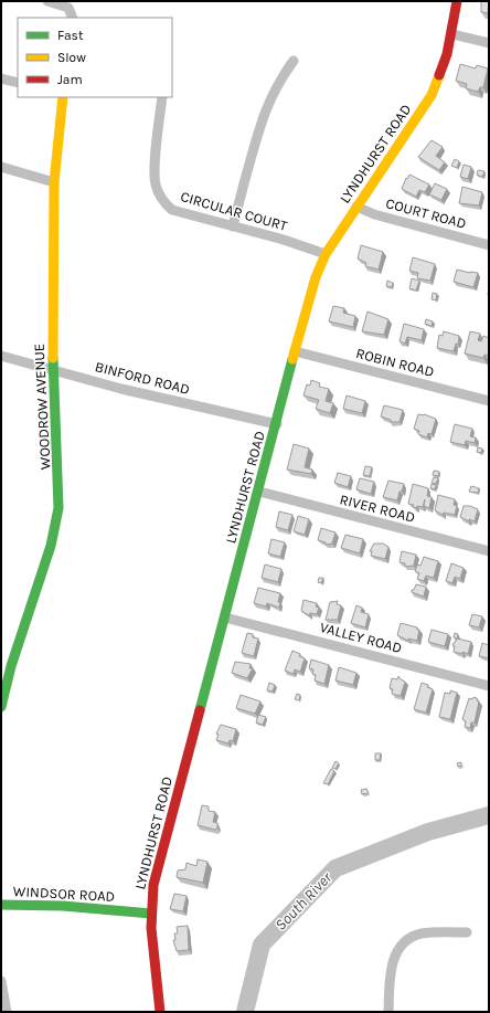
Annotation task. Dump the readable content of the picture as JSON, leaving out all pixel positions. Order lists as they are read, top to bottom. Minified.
{"streets":{"main road":["LYNDHURST ROAD","WOODROW AVENUE","WINDSOR ROAD"],"street":["CIRCULAR COURT","COURT ROAD","ROBIN ROAD","BINFORD ROAD","RIVER ROAD","VALLEY ROAD"]},"crossings":[["LYNDHURST ROAD","CIRCULAR COURT"],["LYNDHURST ROAD","COURT ROAD"],["LYNDHURST ROAD","ROBIN ROAD"],["LYNDHURST ROAD","BINFORD ROAD"],["LYNDHURST ROAD","RIVER ROAD"],["LYNDHURST ROAD","VALLEY ROAD"],["LYNDHURST ROAD","WINDSOR ROAD"],["BINFORD ROAD","WOODROW AVENUE"]],"water":["South River"],"legend":["Fast","Slow","Jam"]}
